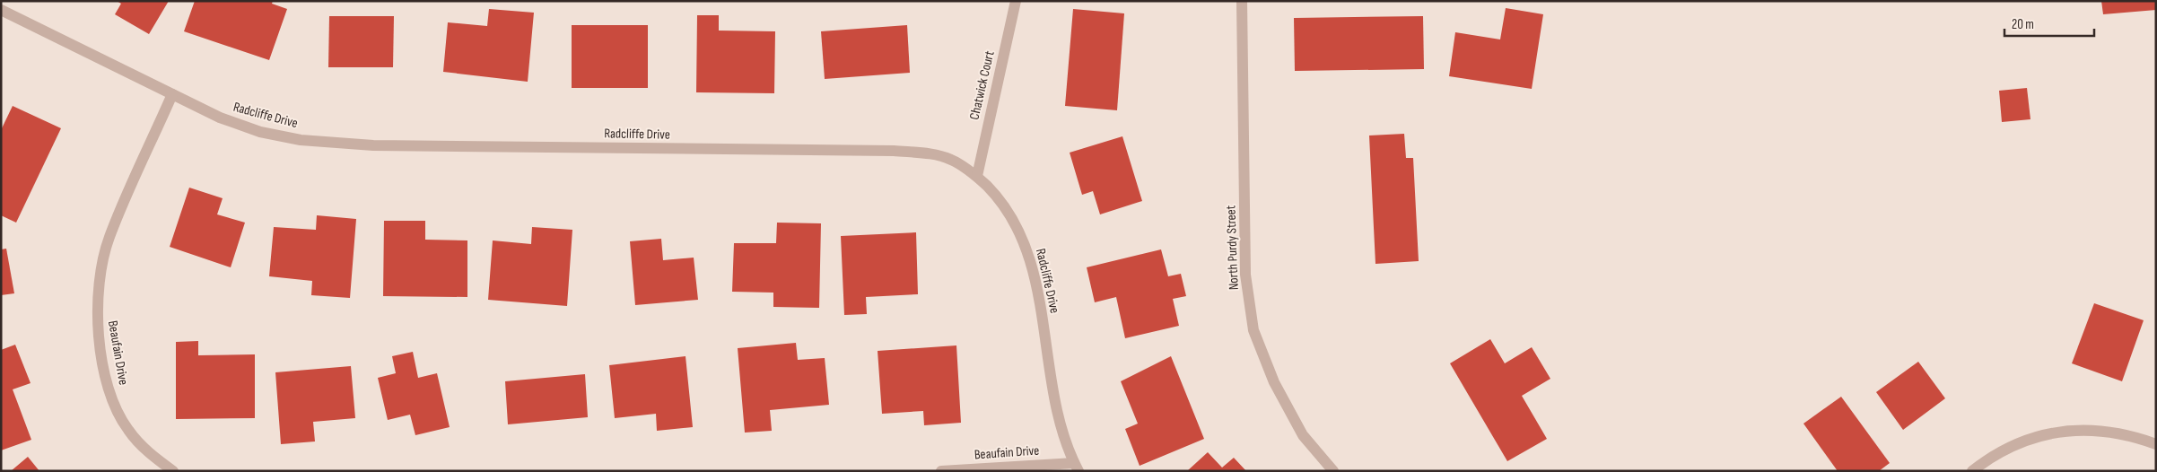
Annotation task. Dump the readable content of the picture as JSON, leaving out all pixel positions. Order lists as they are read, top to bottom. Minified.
{"streets":{"street":["Chatwick Court","Radcliffe Drive","North Purdy Street","Beaufain Drive"]},"crossings":[["Chatwick Court","Radcliffe Drive"],["Radcliffe Drive","Beaufain Drive"]],"scale_bar":"20 m"}
